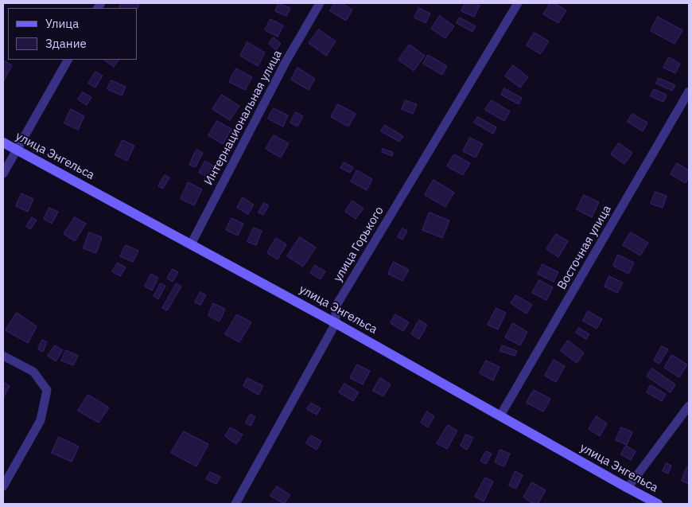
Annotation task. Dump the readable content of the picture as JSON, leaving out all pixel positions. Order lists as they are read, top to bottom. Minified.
{"streets":{"street":["Интернациональная улица","улица Энгельса","улица Горького","Восточная улица"]},"crossings":[["Интернациональная улица","улица Энгельса"],["улица Энгельса","улица Горького"],["улица Энгельса","Восточная улица"]],"legend":["Улица","Здание"]}
